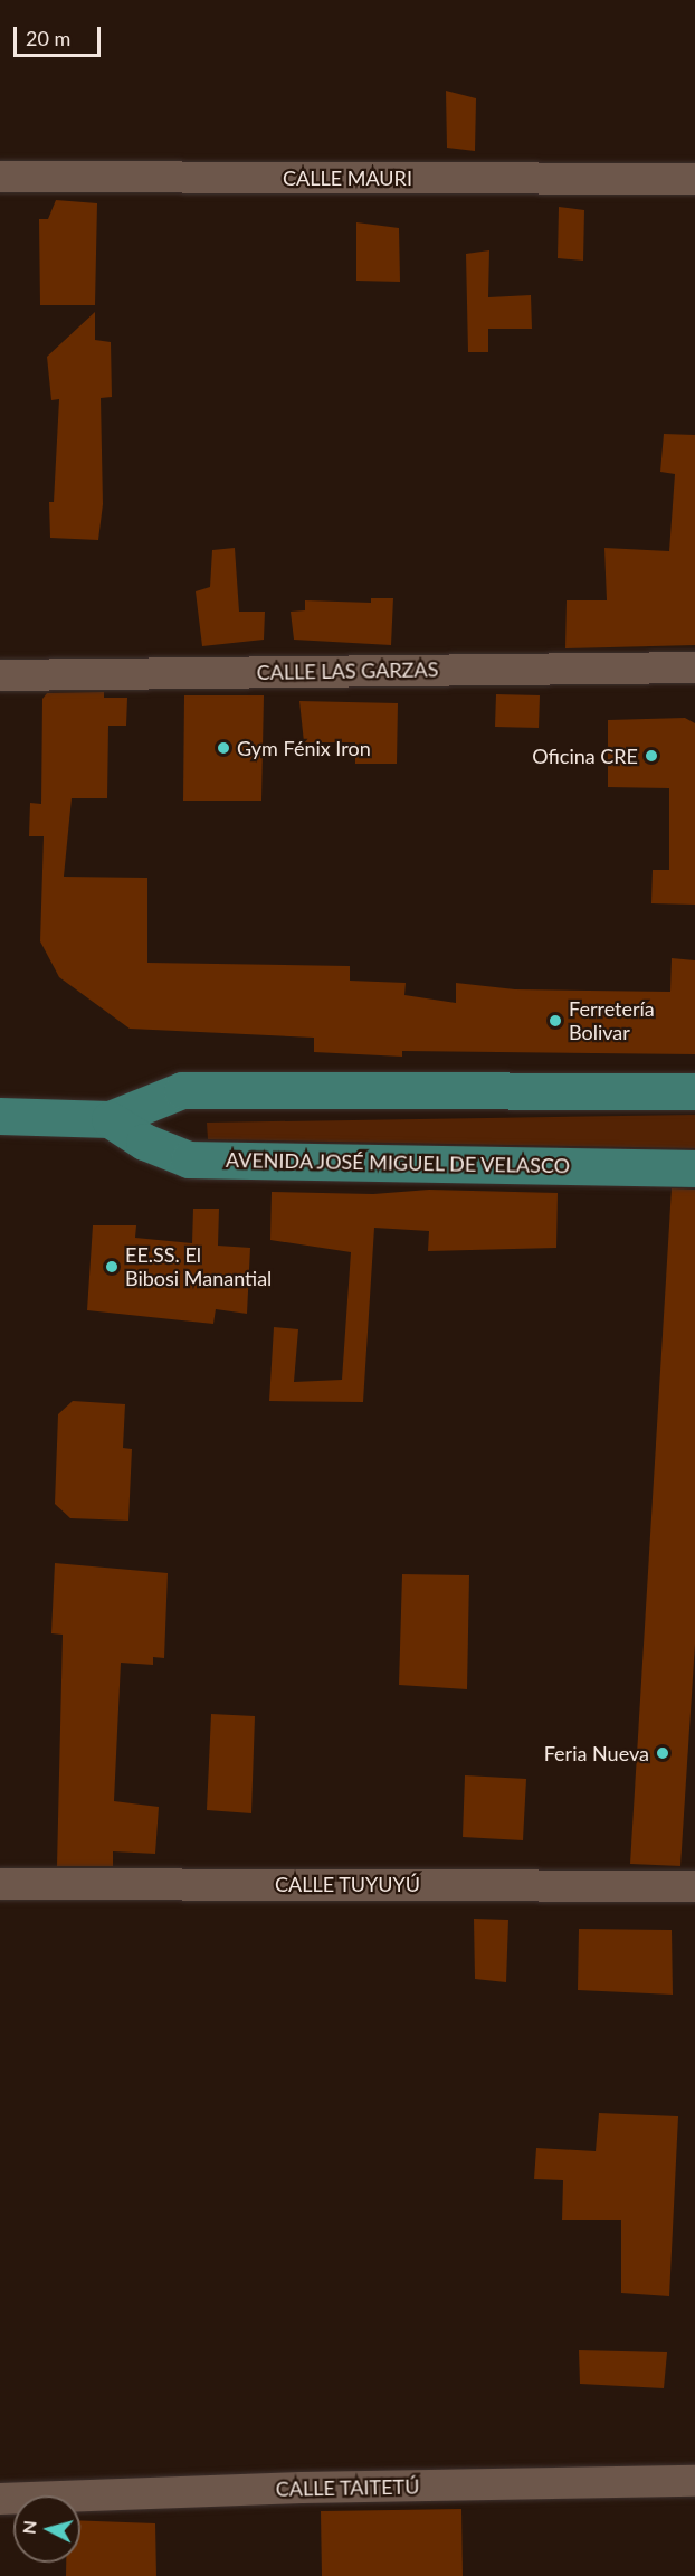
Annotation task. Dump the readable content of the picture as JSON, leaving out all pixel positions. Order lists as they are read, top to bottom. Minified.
{"streets":{"main road":["AVENIDA JOSÉ MIGUEL DE VELASCO"],"street":["CALLE MAURI","CALLE LAS GARZAS","CALLE TUYUYÚ","CALLE TAITETÚ"]},"places":["Gym Fénix Iron","Oficina CRE","Ferretería Bolivar","EE.SS. El Bibosi Manantial","Feria Nueva"],"scale_bar":"20 m","north":"left"}
